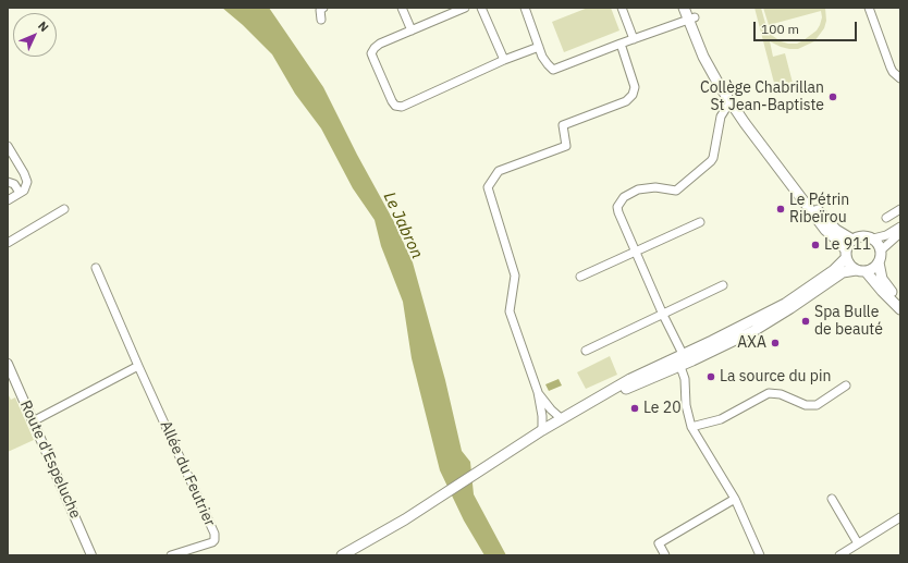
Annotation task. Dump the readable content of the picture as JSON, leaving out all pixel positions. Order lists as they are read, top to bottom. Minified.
{"streets":{"street":["Route d'Espeluche","Allée du Feutrier"]},"water":["Le Jabron"],"places":["Collège Chabrillan St Jean-Baptiste","Le Pétrin Ribeïrou","Le 911","Spa Bulle de beauté","AXA","La source du pin","Le 20"],"scale_bar":"100 m","north":"top right"}
